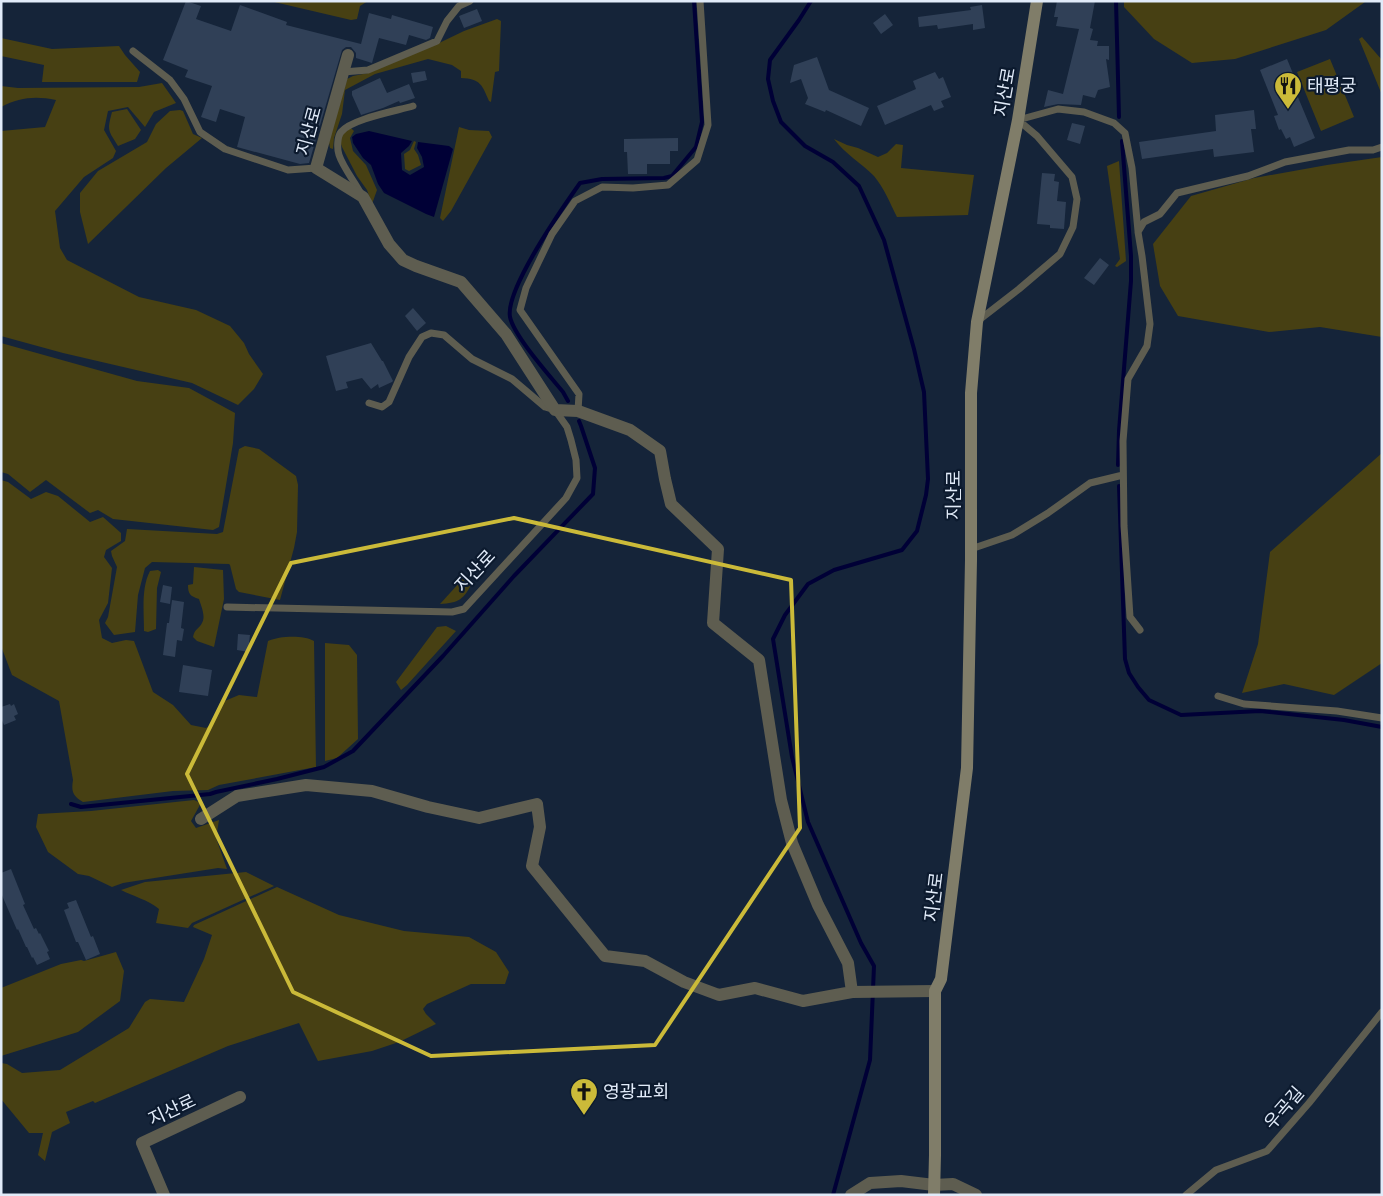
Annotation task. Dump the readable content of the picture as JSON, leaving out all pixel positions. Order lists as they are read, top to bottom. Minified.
{"streets":{"main road":["지산로"],"lane":["우곡길"]},"places":{"restaurant":["태평궁"],"church":["영광교회"]}}
